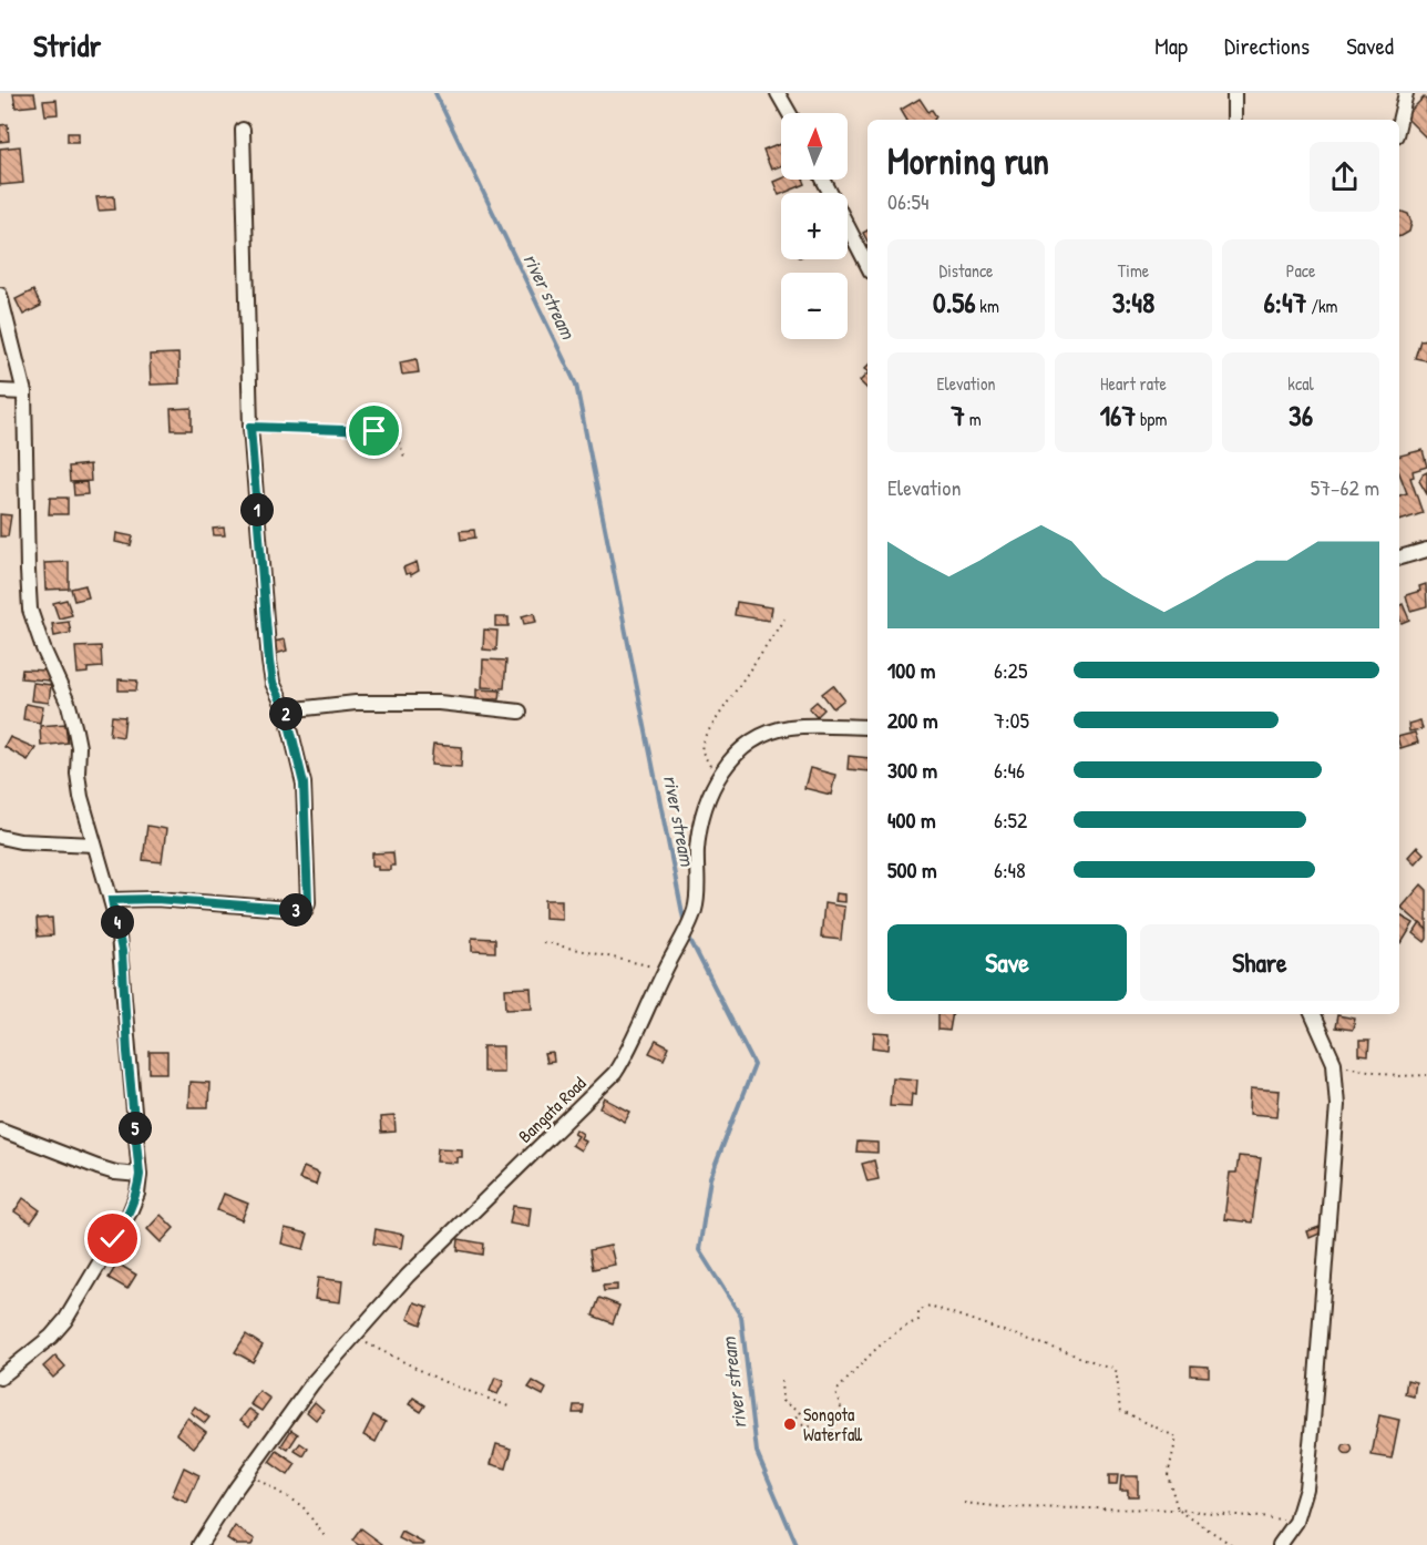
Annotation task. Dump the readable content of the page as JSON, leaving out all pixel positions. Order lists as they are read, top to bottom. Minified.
{"streets":{"street":["Bangata Road"]},"water":["river stream"],"places":["Songota Waterfall"],"north":"top","page":{"header":"Stridr","nav":["Map","Directions","Saved"],"map_buttons":["+","−"],"heading":["Morning run","06:54"],"stats":[["Distance","0.56 km"],["Time","3:48"],["Pace","6:47 /km"],["Elevation","7 m"],["Heart rate","167 bpm"],["kcal","36"]],"chart":["Elevation","57–62 m"],"pins":["1","2","3","4","5"],"list":[{"name":"100 m","note":"6:25"},{"name":"200 m","note":"7:05"},{"name":"300 m","note":"6:46"},{"name":"400 m","note":"6:52"},{"name":"500 m","note":"6:48"}],"buttons":["Save","Share"]}}
